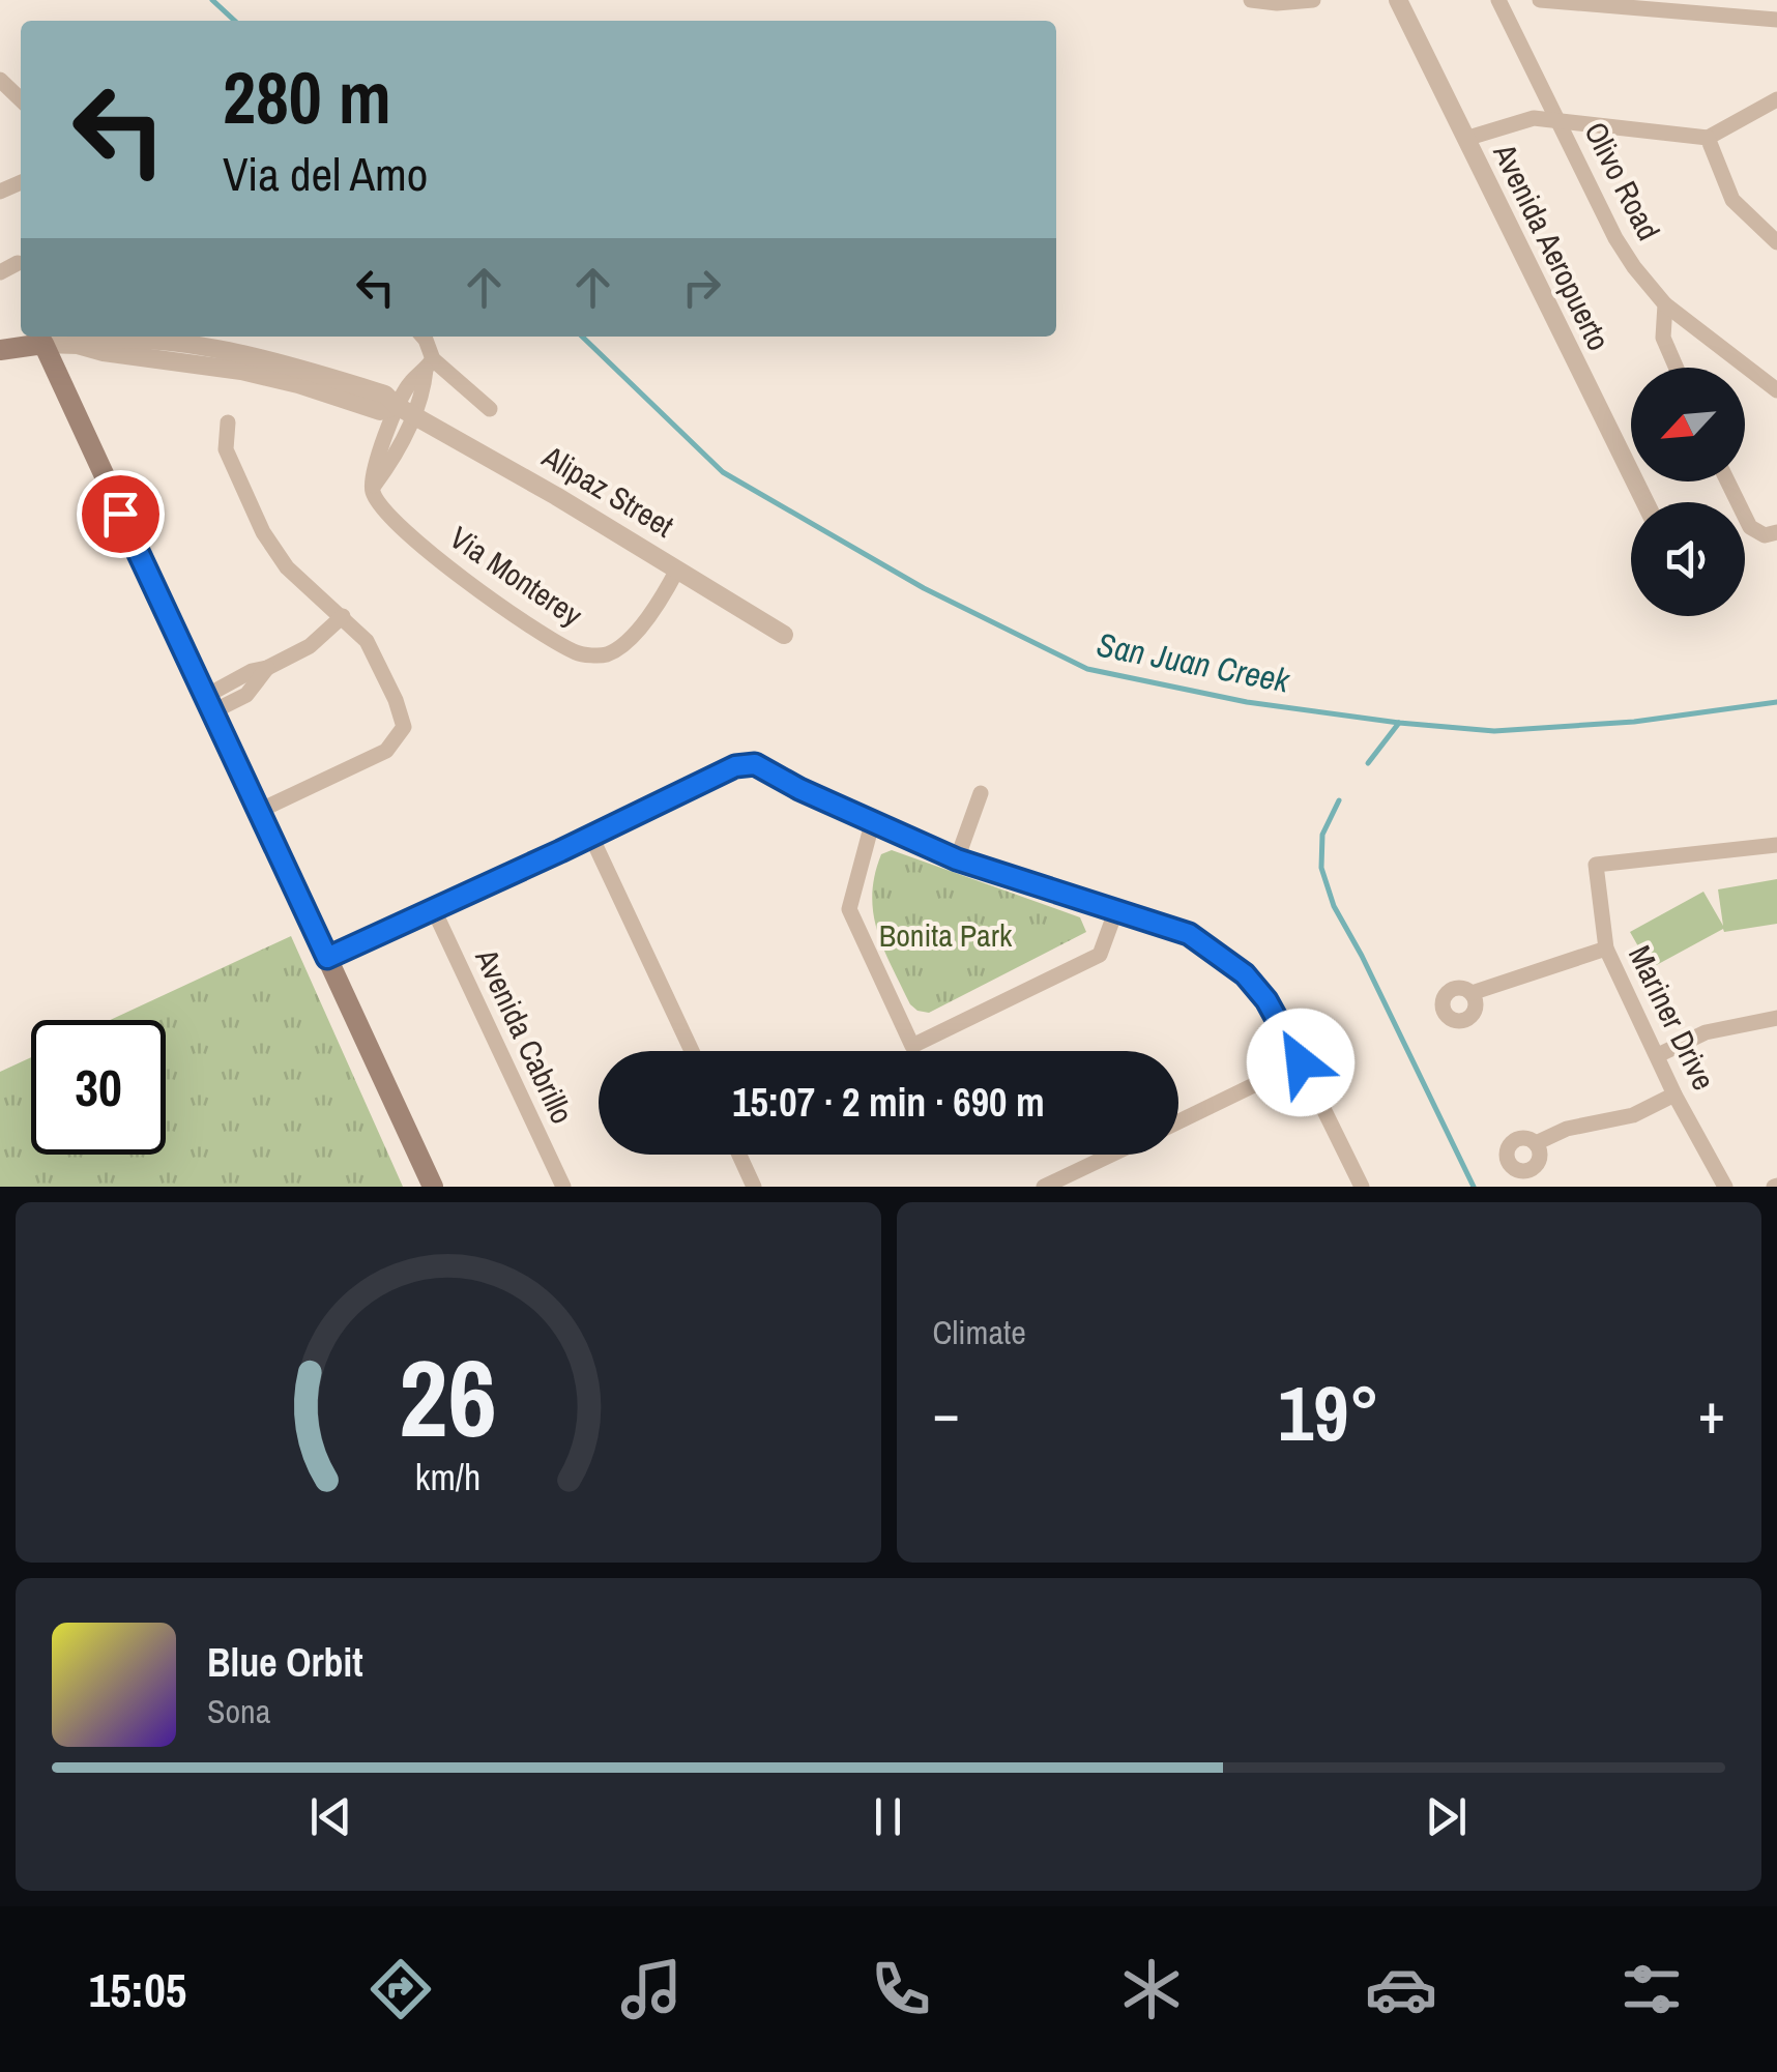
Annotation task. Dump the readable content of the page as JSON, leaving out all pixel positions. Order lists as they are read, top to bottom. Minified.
{"streets":{"main road":["Alipaz Street"],"street":["Olivo Road","Avenida Aeropuerto","Via Monterey","Mariner Drive","Avenida Cabrillo"]},"crossings":[["Alipaz Street","Via Monterey"]],"water":["San Juan Creek"],"parks":["Bonita Park"],"north":"bottom left","page":{"turn":["280 m","Via del Amo"],"limit":"30","trip":"15:07 · 2 min · 690 m","tile":"Climate","heat":["−","19°","+"],"song":["Blue Orbit","Sona"],"tabs":"15:05","gauge":["26","km/h"]}}
